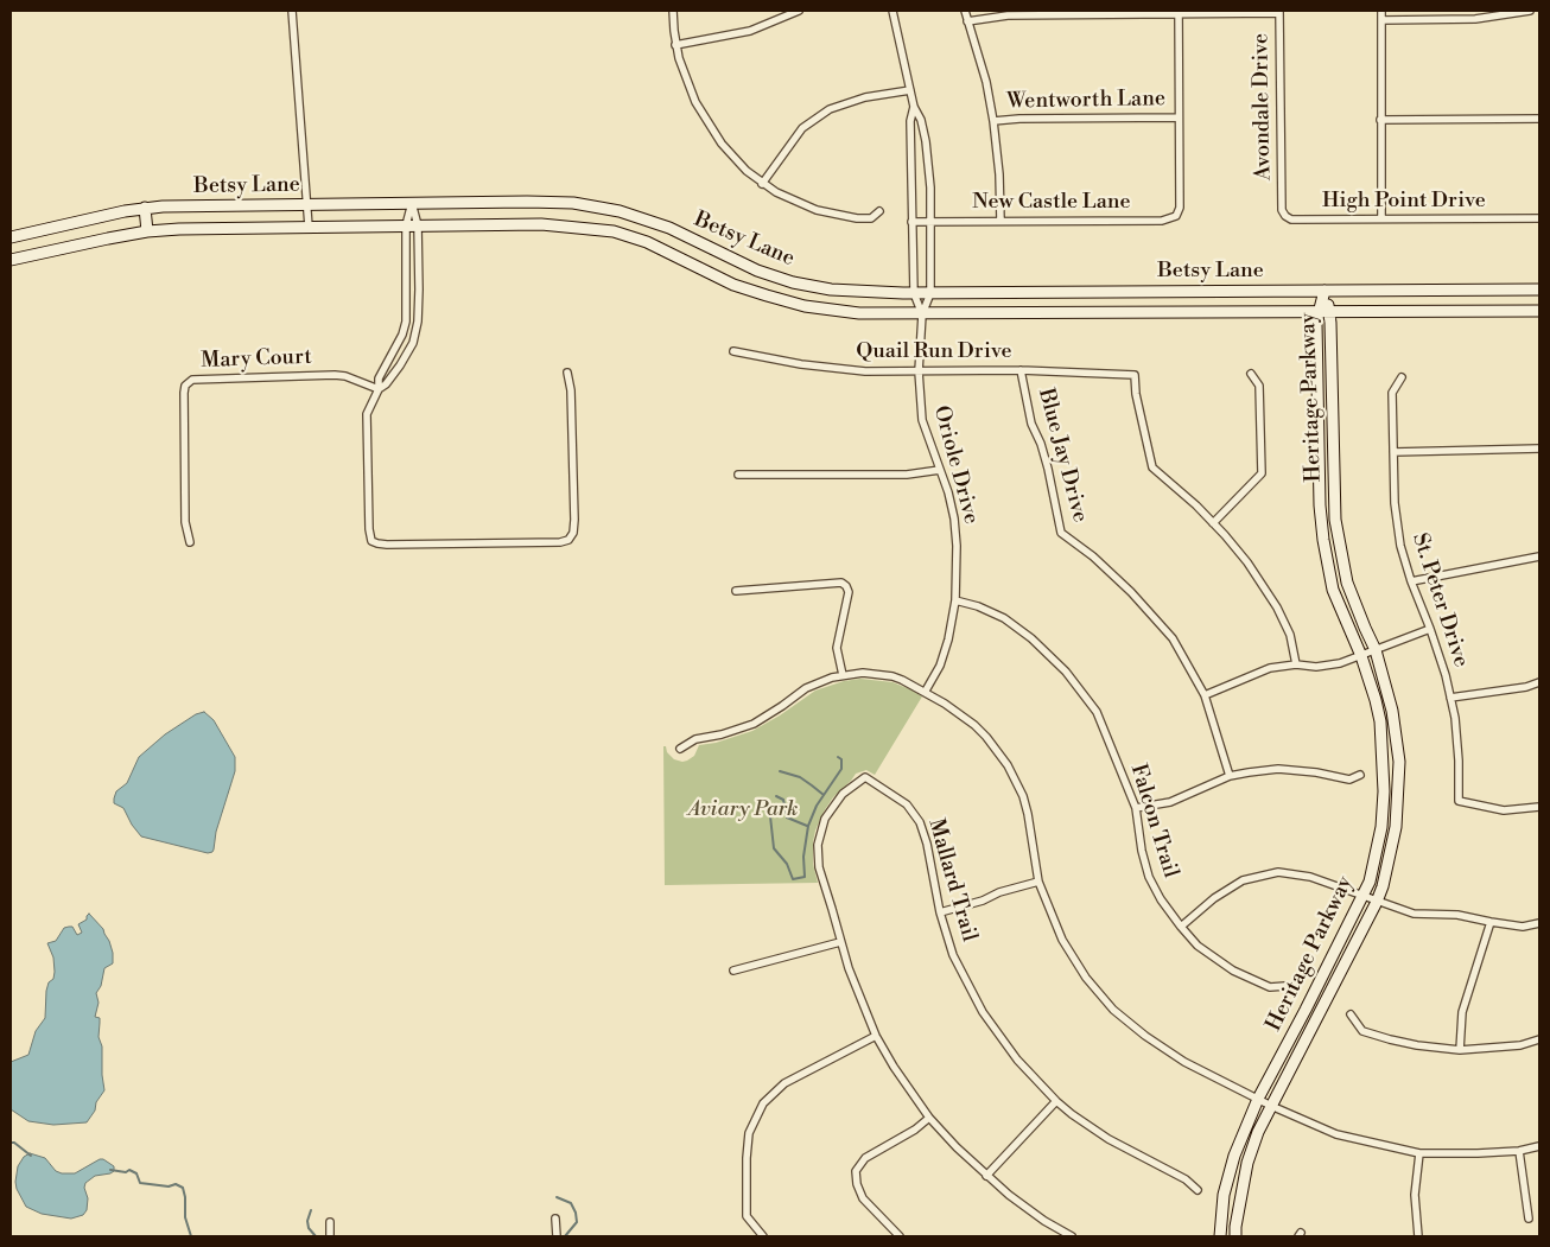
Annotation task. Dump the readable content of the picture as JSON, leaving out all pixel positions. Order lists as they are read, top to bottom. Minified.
{"streets":{"main road":["Betsy Lane","Heritage Parkway"],"street":["Wentworth Lane","Avondale Drive","High Point Drive","New Castle Lane","Quail Run Drive","Mary Court","Blue Jay Drive","Oriole Drive","St. Peter Drive","Falcon Trail","Mallard Trail"]},"crossings":[["Wentworth Lane","New Castle Lane"],["Avondale Drive","High Point Drive"],["Betsy Lane","Heritage Parkway"],["Betsy Lane","Oriole Drive"],["New Castle Lane","Oriole Drive"],["Quail Run Drive","Blue Jay Drive"],["Quail Run Drive","Oriole Drive"],["Oriole Drive","Falcon Trail"]],"parks":["Aviary Park"]}
